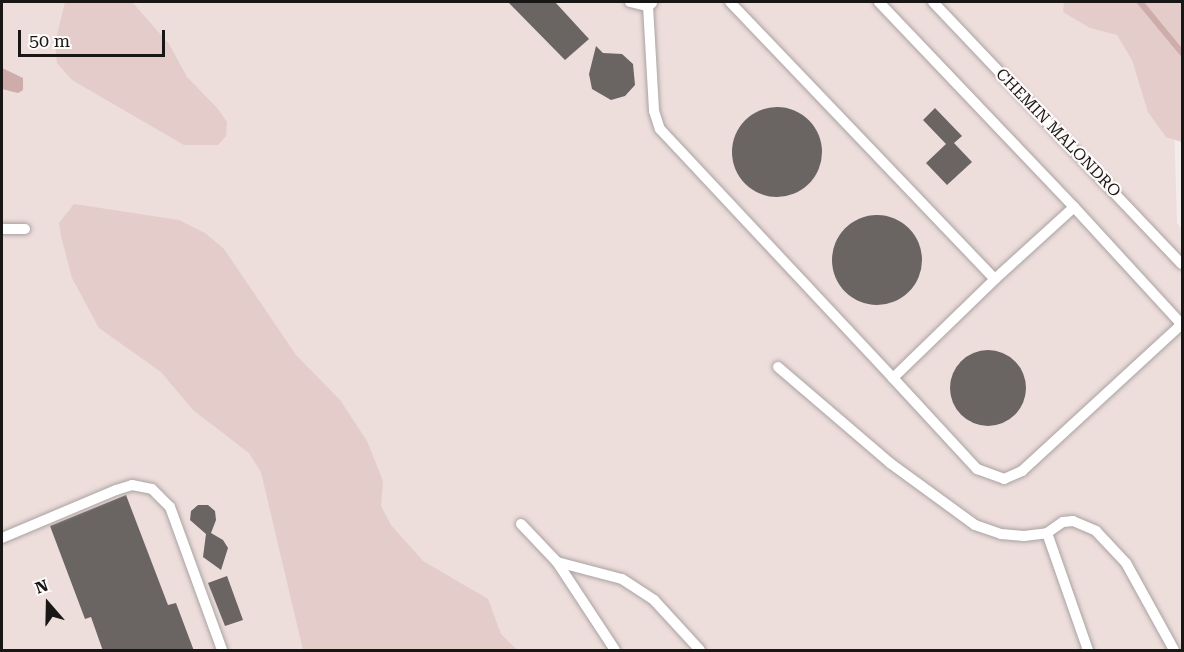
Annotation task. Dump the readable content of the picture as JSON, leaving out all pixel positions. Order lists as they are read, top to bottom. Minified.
{"streets":{"lane":["CHEMIN MALONDRO"]},"scale_bar":"50 m","north":"top"}
